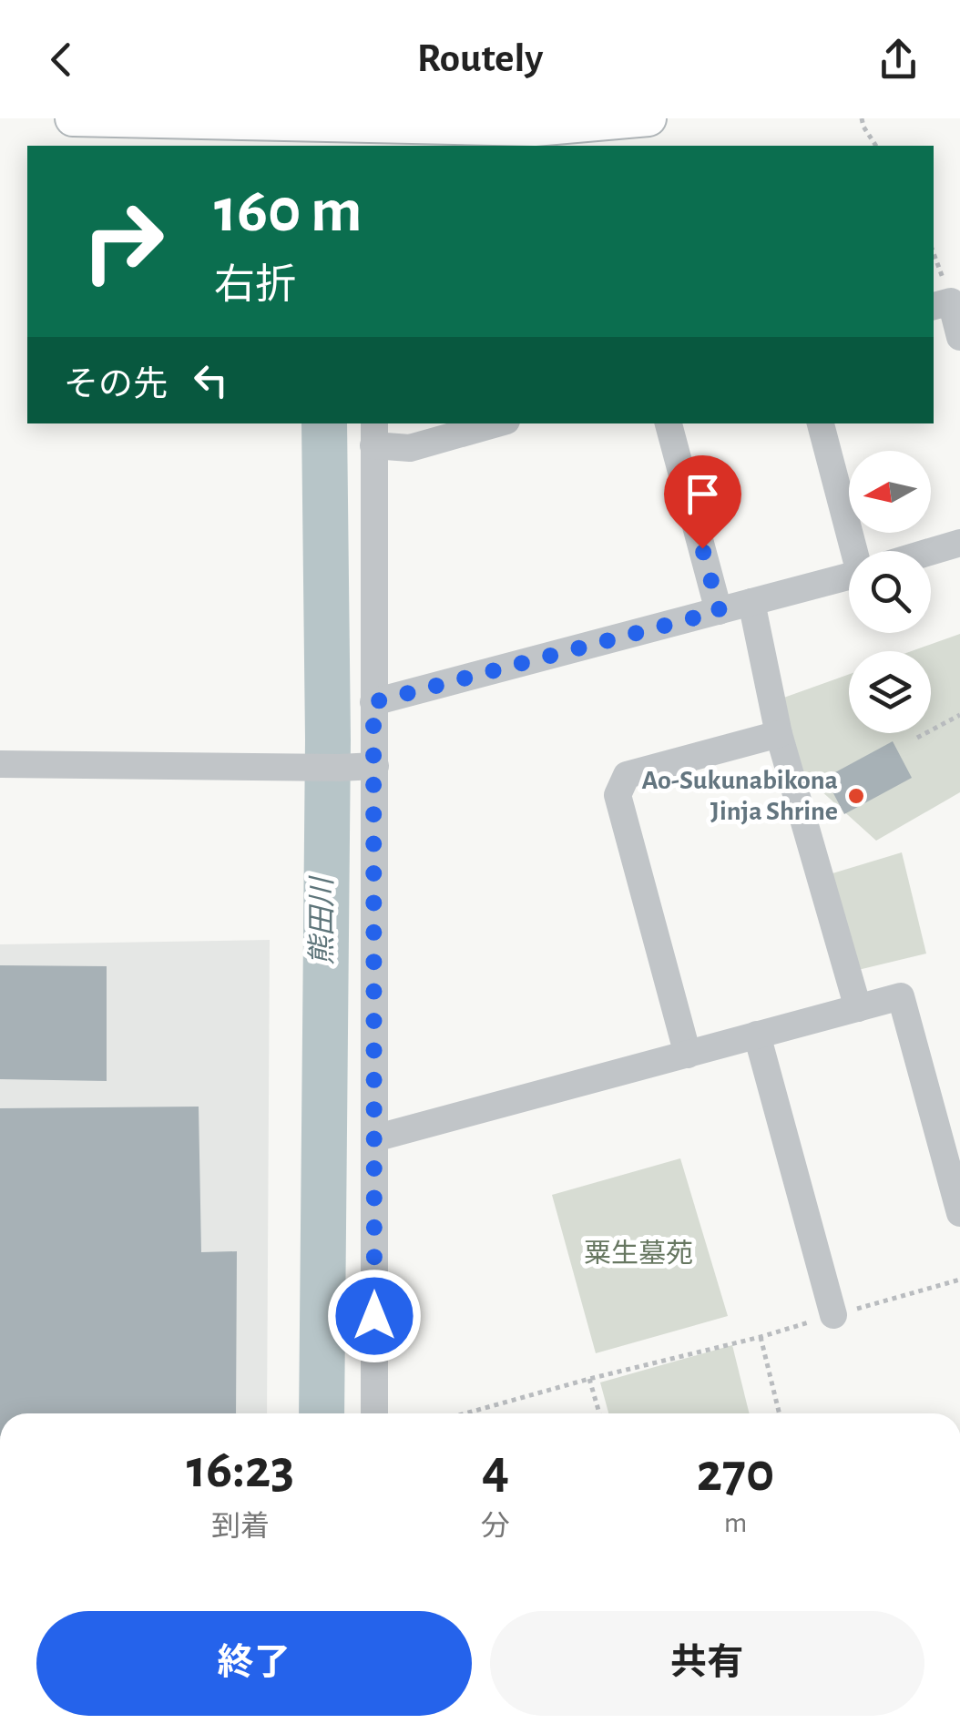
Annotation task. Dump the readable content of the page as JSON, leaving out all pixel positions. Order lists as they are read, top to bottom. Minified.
{"water":["熊田川"],"parks":["粟生墓苑"],"places":["Ao-Sukunabikona Jinja Shrine"],"north":"left","page":{"header":"Routely","turn":["160 m","右折"],"then":"その先","eta":["16:23","到着","4","分","270","m"],"buttons":["終了","共有"]}}
